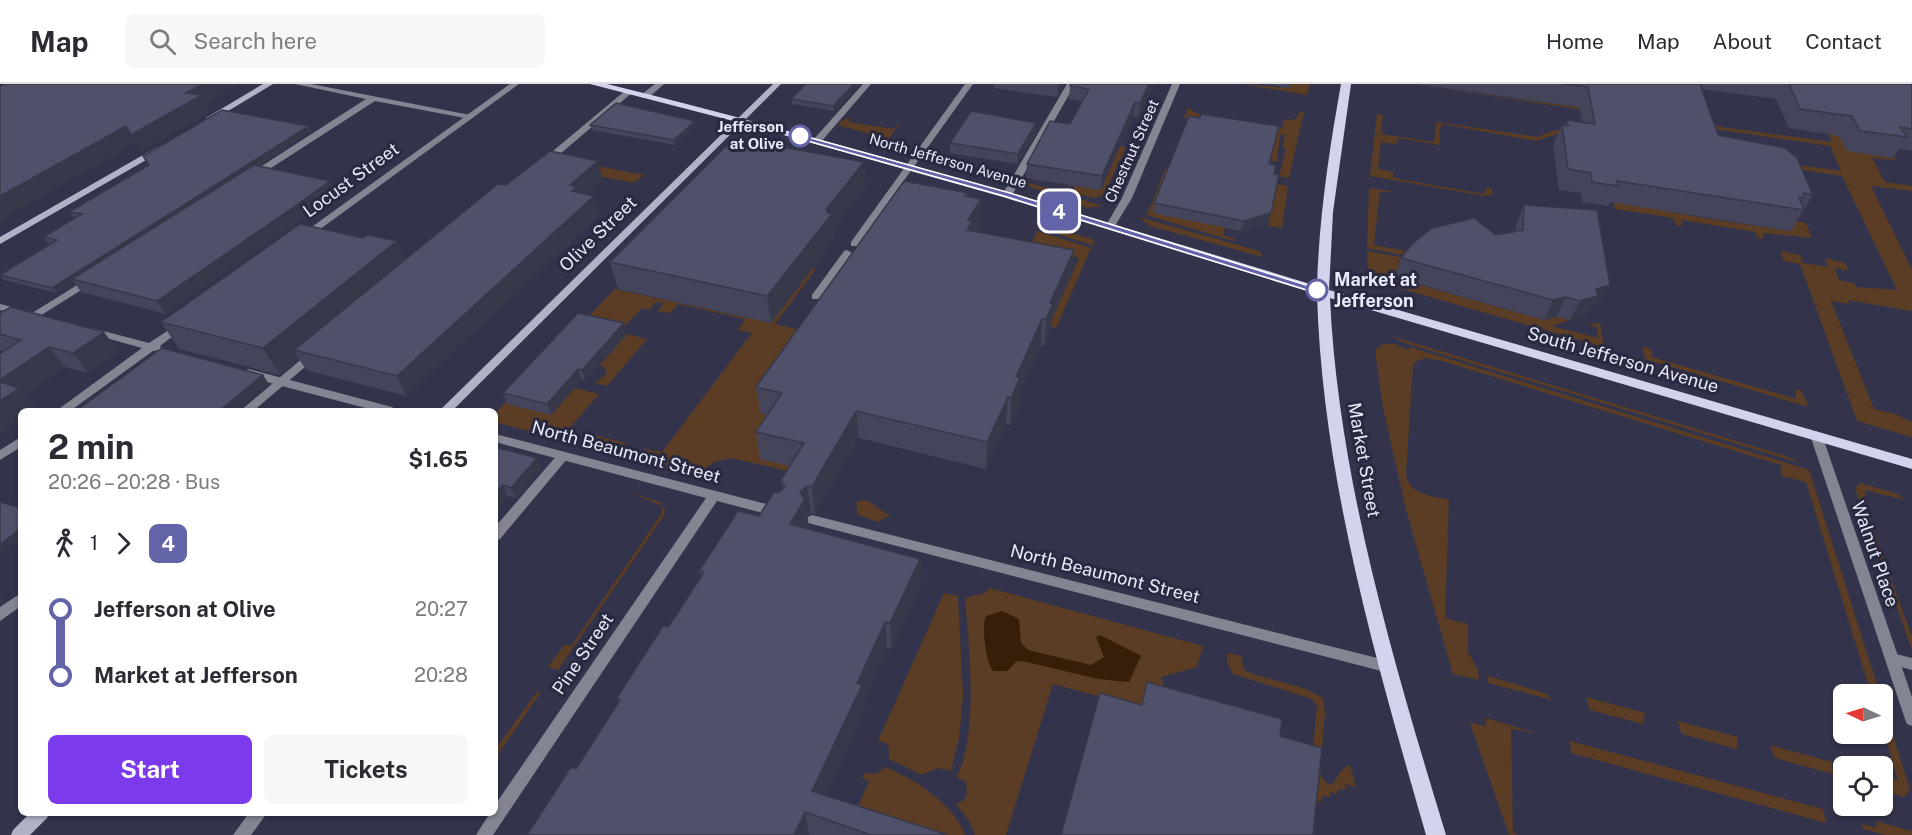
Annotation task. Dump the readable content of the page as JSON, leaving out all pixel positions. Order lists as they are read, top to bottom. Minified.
{"streets":{"main road":["North Jefferson Avenue","Olive Street","South Jefferson Avenue","Market Street"],"street":["Chestnut Street","Locust Street","North Beaumont Street","Walnut Place","Pine Street"]},"crossings":[["Chestnut Street","North Jefferson Avenue"],["North Jefferson Avenue","Olive Street"],["North Jefferson Avenue","South Jefferson Avenue"],["North Jefferson Avenue","Market Street"],["South Jefferson Avenue","Market Street"],["South Jefferson Avenue","Walnut Place"],["North Beaumont Street","Market Street"],["North Beaumont Street","Pine Street"]],"places":["Jefferson at Olive","Market at Jefferson"],"lines":["bus line 4"],"north":"left","page":{"header":"Map","search":"Search here","nav":["Home","Map","About","Contact"],"on_map":"4","heading":["2 min","20:26 – 20:28 · Bus","$1.65"],"legs":["1","4"],"list":[{"name":"Jefferson at Olive","value":"20:27"},{"name":"Market at Jefferson","value":"20:28"}],"buttons":["Start","Tickets"]}}
